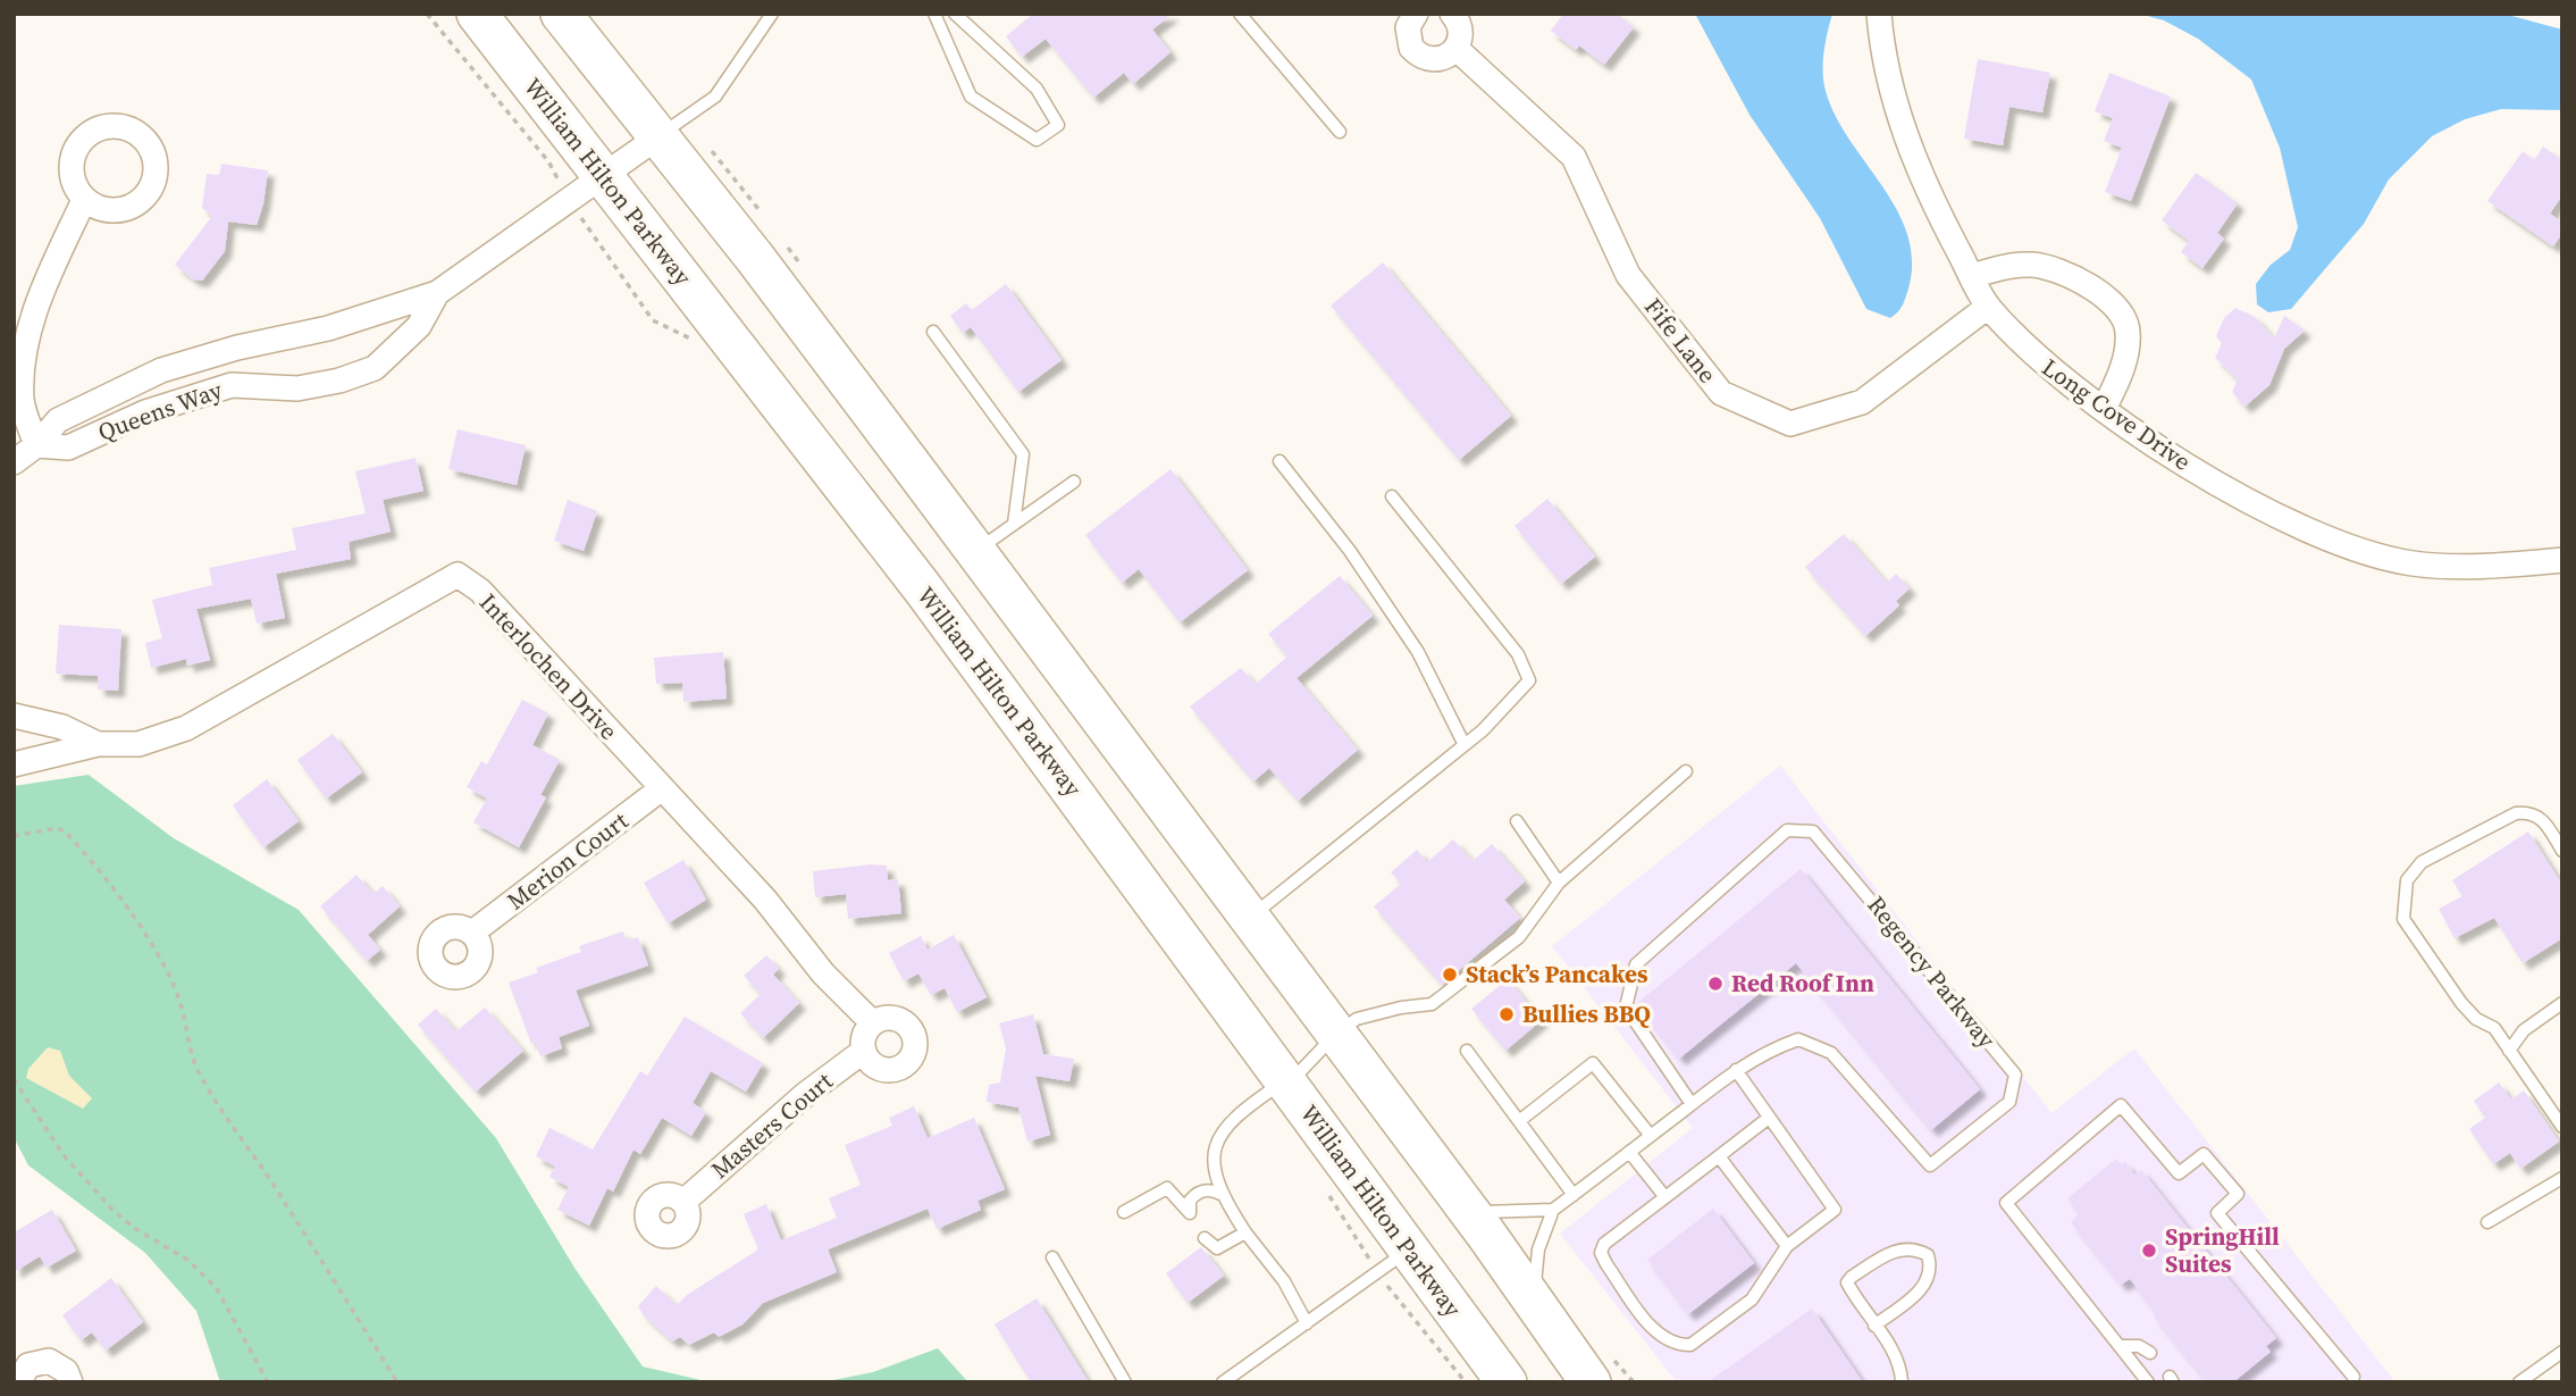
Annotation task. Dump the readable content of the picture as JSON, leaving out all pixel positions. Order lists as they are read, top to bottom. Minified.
{"streets":{"highway":["William Hilton Parkway"],"street":["Fife Lane","Queens Way","Long Cove Drive","Interlochen Drive","Merion Court","Masters Court"],"lane":["Regency Parkway"]},"crossings":[["William Hilton Parkway","Queens Way"],["Fife Lane","Long Cove Drive"],["Interlochen Drive","Merion Court"],["Interlochen Drive","Masters Court"]],"places":["Stack’s Pancakes","Red Roof Inn","Bullies BBQ","SpringHill Suites"]}
